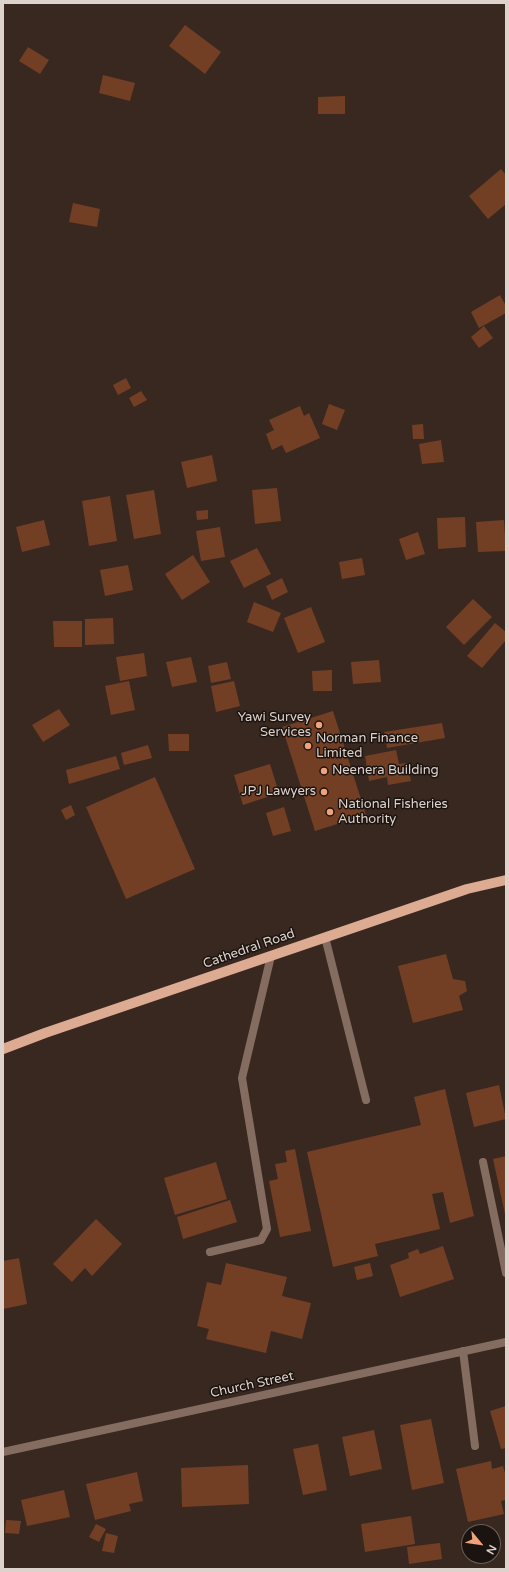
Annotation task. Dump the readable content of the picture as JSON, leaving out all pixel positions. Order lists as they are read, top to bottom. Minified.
{"streets":{"main road":["Cathedral Road"],"street":["Church Street"]},"places":["Yawi Survey Services","Norman Finance Limited","Neenera Building","JPJ Lawyers","National Fisheries Authority"],"north":"bottom right"}
